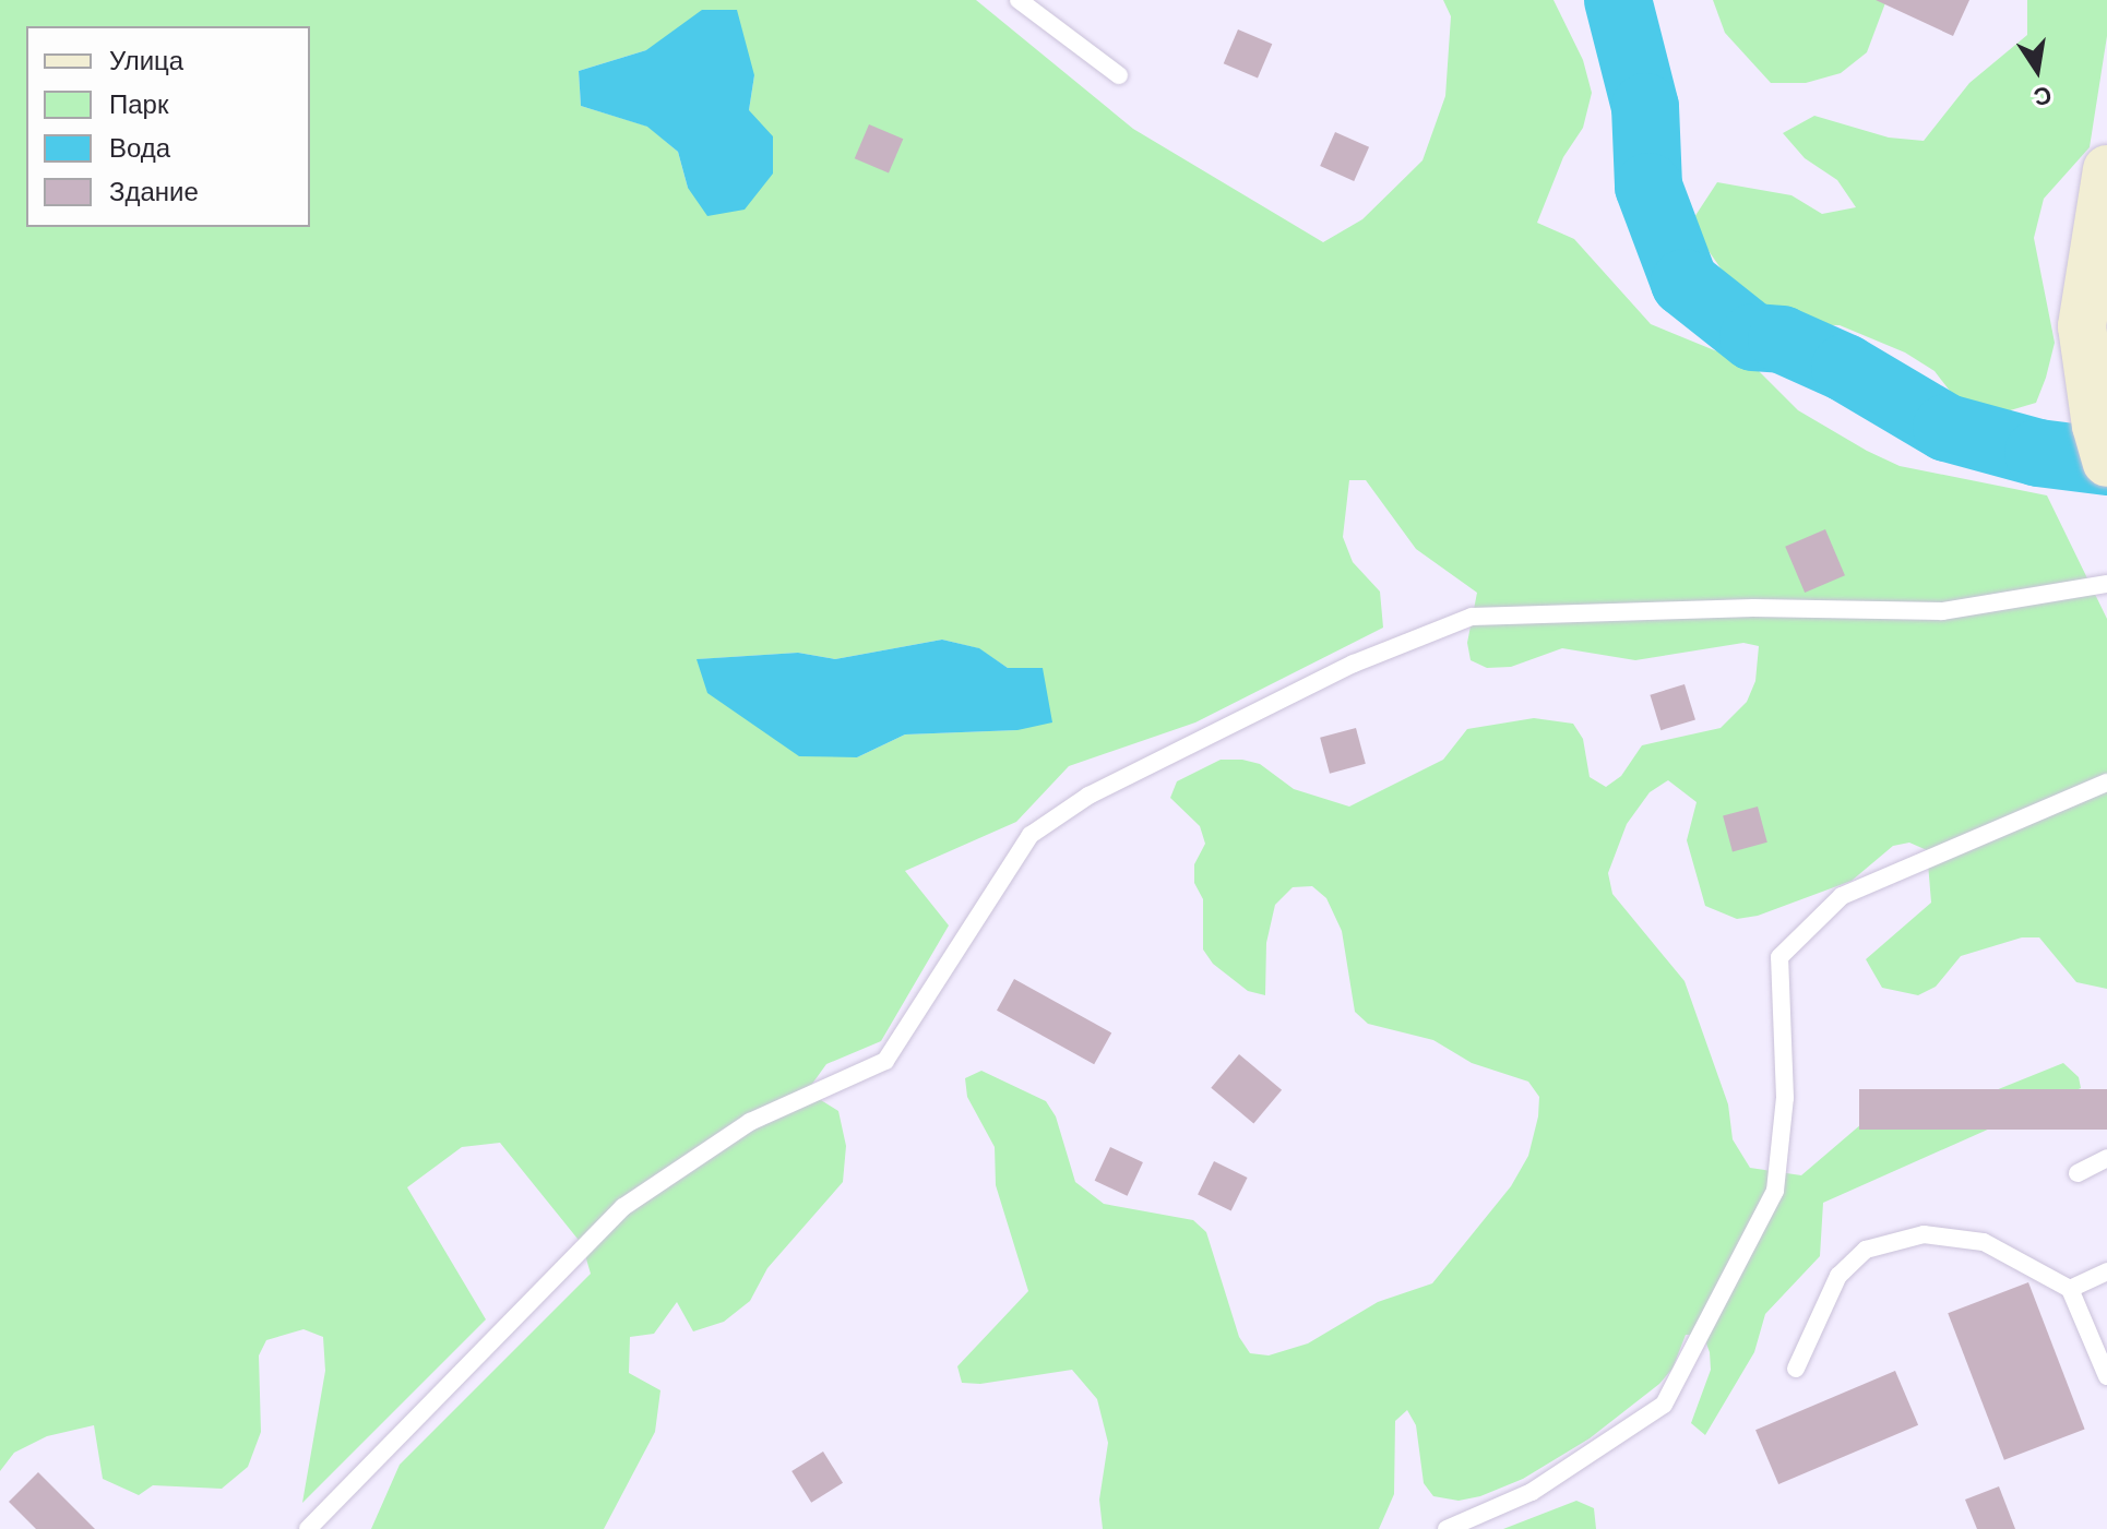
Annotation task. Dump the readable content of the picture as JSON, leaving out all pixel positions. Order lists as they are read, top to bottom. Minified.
{"legend":["Улица","Парк","Вода","Здание"],"north":"bottom"}
